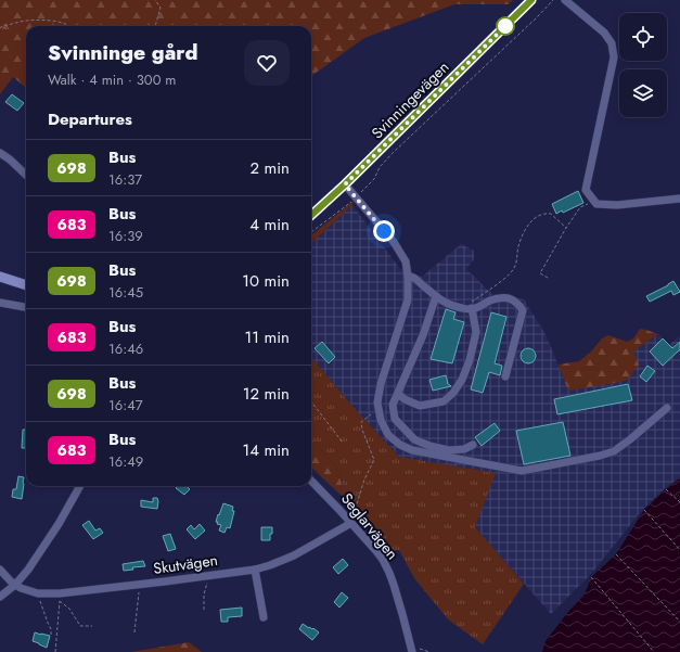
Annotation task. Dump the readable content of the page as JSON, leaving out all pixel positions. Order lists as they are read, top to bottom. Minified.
{"streets":{"main road":["Svinningevägen"],"street":["Seglarvägen","Skutvägen"]},"crossings":[["Seglarvägen","Skutvägen"]],"lines":["bus line 698"],"page":{"heading":[["Svinninge gård","Walk · 4 min · 300 m"],"Departures"],"list":[{"mark":"698","name":"Bus","note":"16:37","value":"2 min"},{"mark":"683","name":"Bus","note":"16:39","value":"4 min"},{"mark":"698","name":"Bus","note":"16:45","value":"10 min"},{"mark":"683","name":"Bus","note":"16:46","value":"11 min"},{"mark":"698","name":"Bus","note":"16:47","value":"12 min"},{"mark":"683","name":"Bus","note":"16:49","value":"14 min"}]}}
